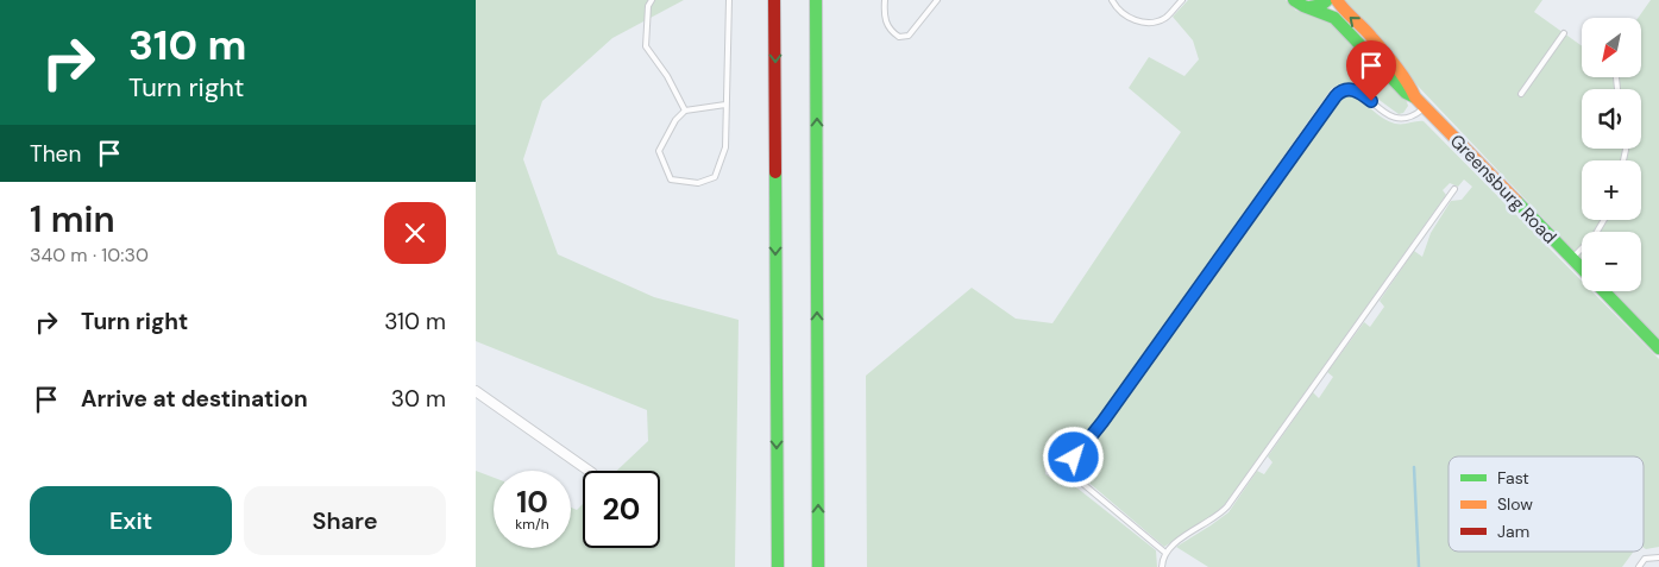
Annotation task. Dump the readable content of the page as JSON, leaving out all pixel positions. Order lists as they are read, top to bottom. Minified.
{"streets":{"main road":["Greensburg Road"]},"legend":["Fast","Slow","Jam"],"north":"bottom left","page":{"turn":["310 m","Turn right"],"map_buttons":["+","−"],"then":"Then","heading":["1 min","340 m · 10:30"],"list":[{"name":"Turn right","value":"310 m"},{"name":"Arrive at destination","value":"30 m"}],"speed":"10 km/h","limit":"20","buttons":["Exit","Share"]}}
